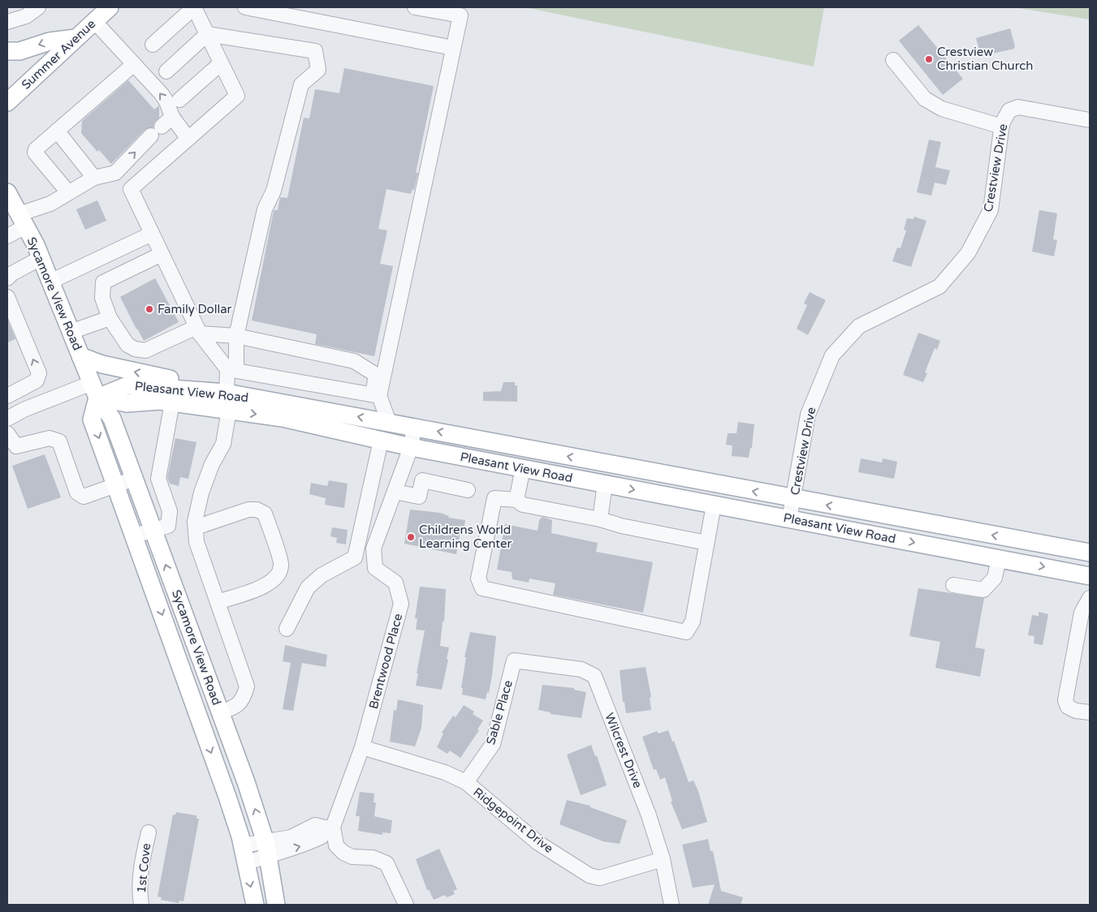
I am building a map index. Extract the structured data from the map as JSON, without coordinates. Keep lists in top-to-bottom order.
{
  "streets": {
    "main road": ["Summer Avenue", "Sycamore View Road", "Pleasant View Road"],
    "street": [
      "Crestview Drive",
      "Brentwood Place",
      "Sable Place",
      "Wilcrest Drive",
      "Ridgepoint Drive",
      "1st Cove"
    ]
  },
  "crossings": [
    ["Crestview Drive", "Pleasant View Road"],
    ["Sycamore View Road", "Pleasant View Road"],
    ["Sycamore View Road", "Brentwood Place"],
    ["Pleasant View Road", "Brentwood Place"],
    ["Brentwood Place", "Ridgepoint Drive"],
    ["Sable Place", "Wilcrest Drive"],
    ["Sable Place", "Ridgepoint Drive"],
    ["Wilcrest Drive", "Ridgepoint Drive"]
  ],
  "places": ["Crestview Christian Church", "Family Dollar", "Childrens World Learning Center"]
}
